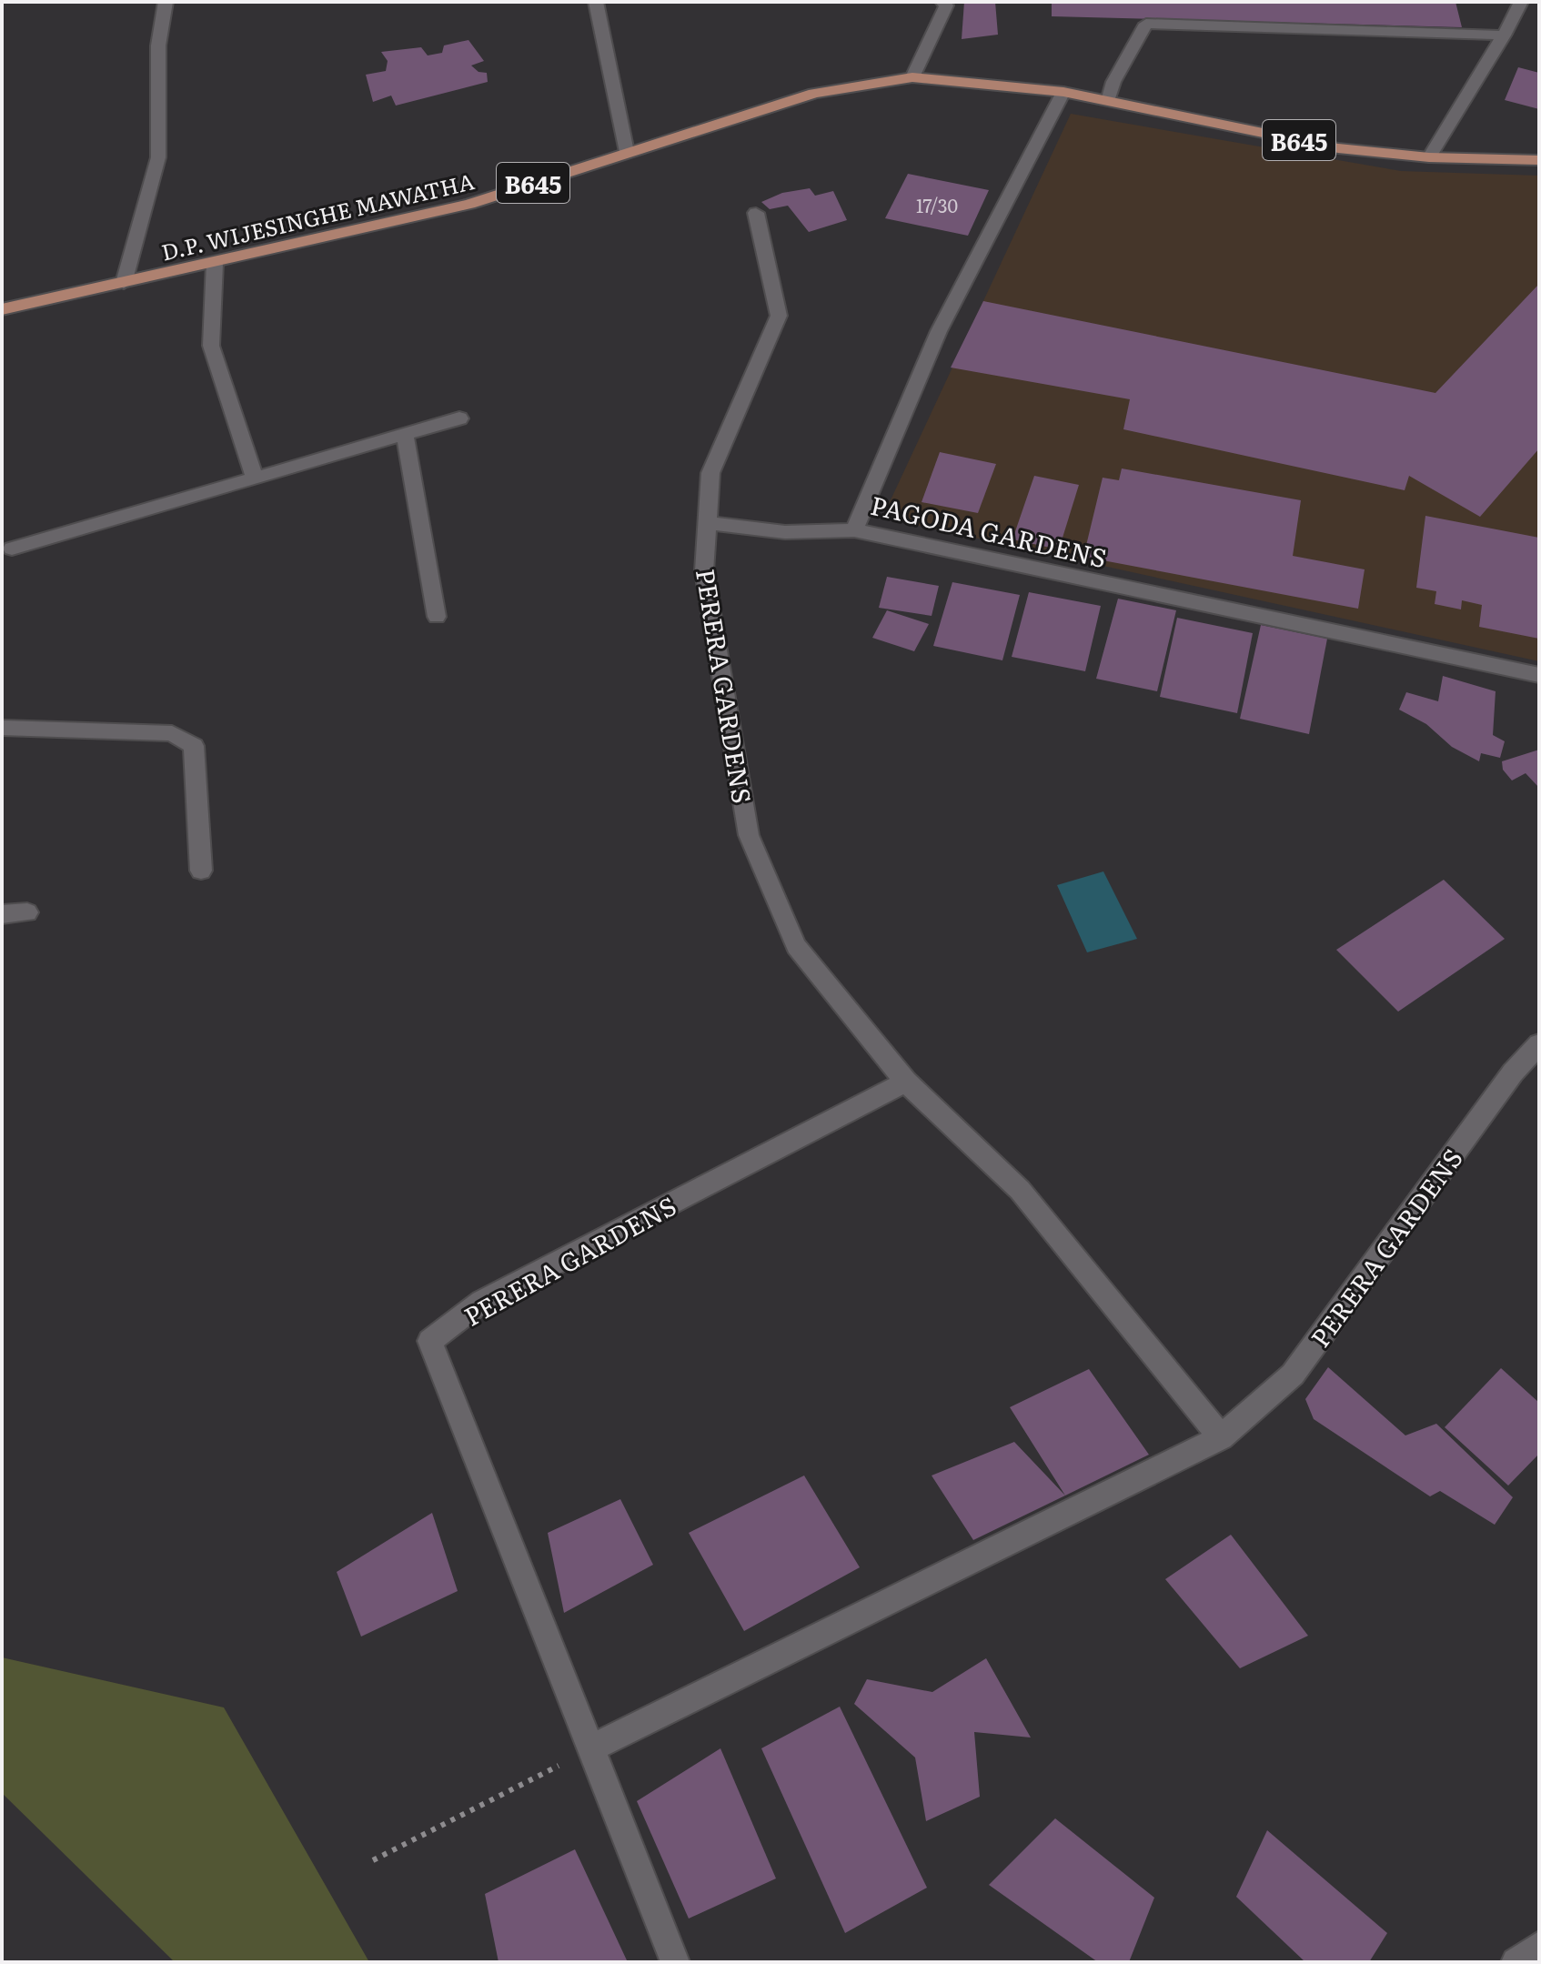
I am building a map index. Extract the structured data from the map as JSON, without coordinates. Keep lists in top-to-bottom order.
{
  "streets": {
    "main road": ["B645", "D.P. WIJESINGHE MAWATHA"],
    "street": ["PAGODA GARDENS", "PERERA GARDENS"]
  },
  "crossings": [
    ["D.P. WIJESINGHE MAWATHA", "PAGODA GARDENS"]
  ],
  "house_numbers": ["17/30"]
}
